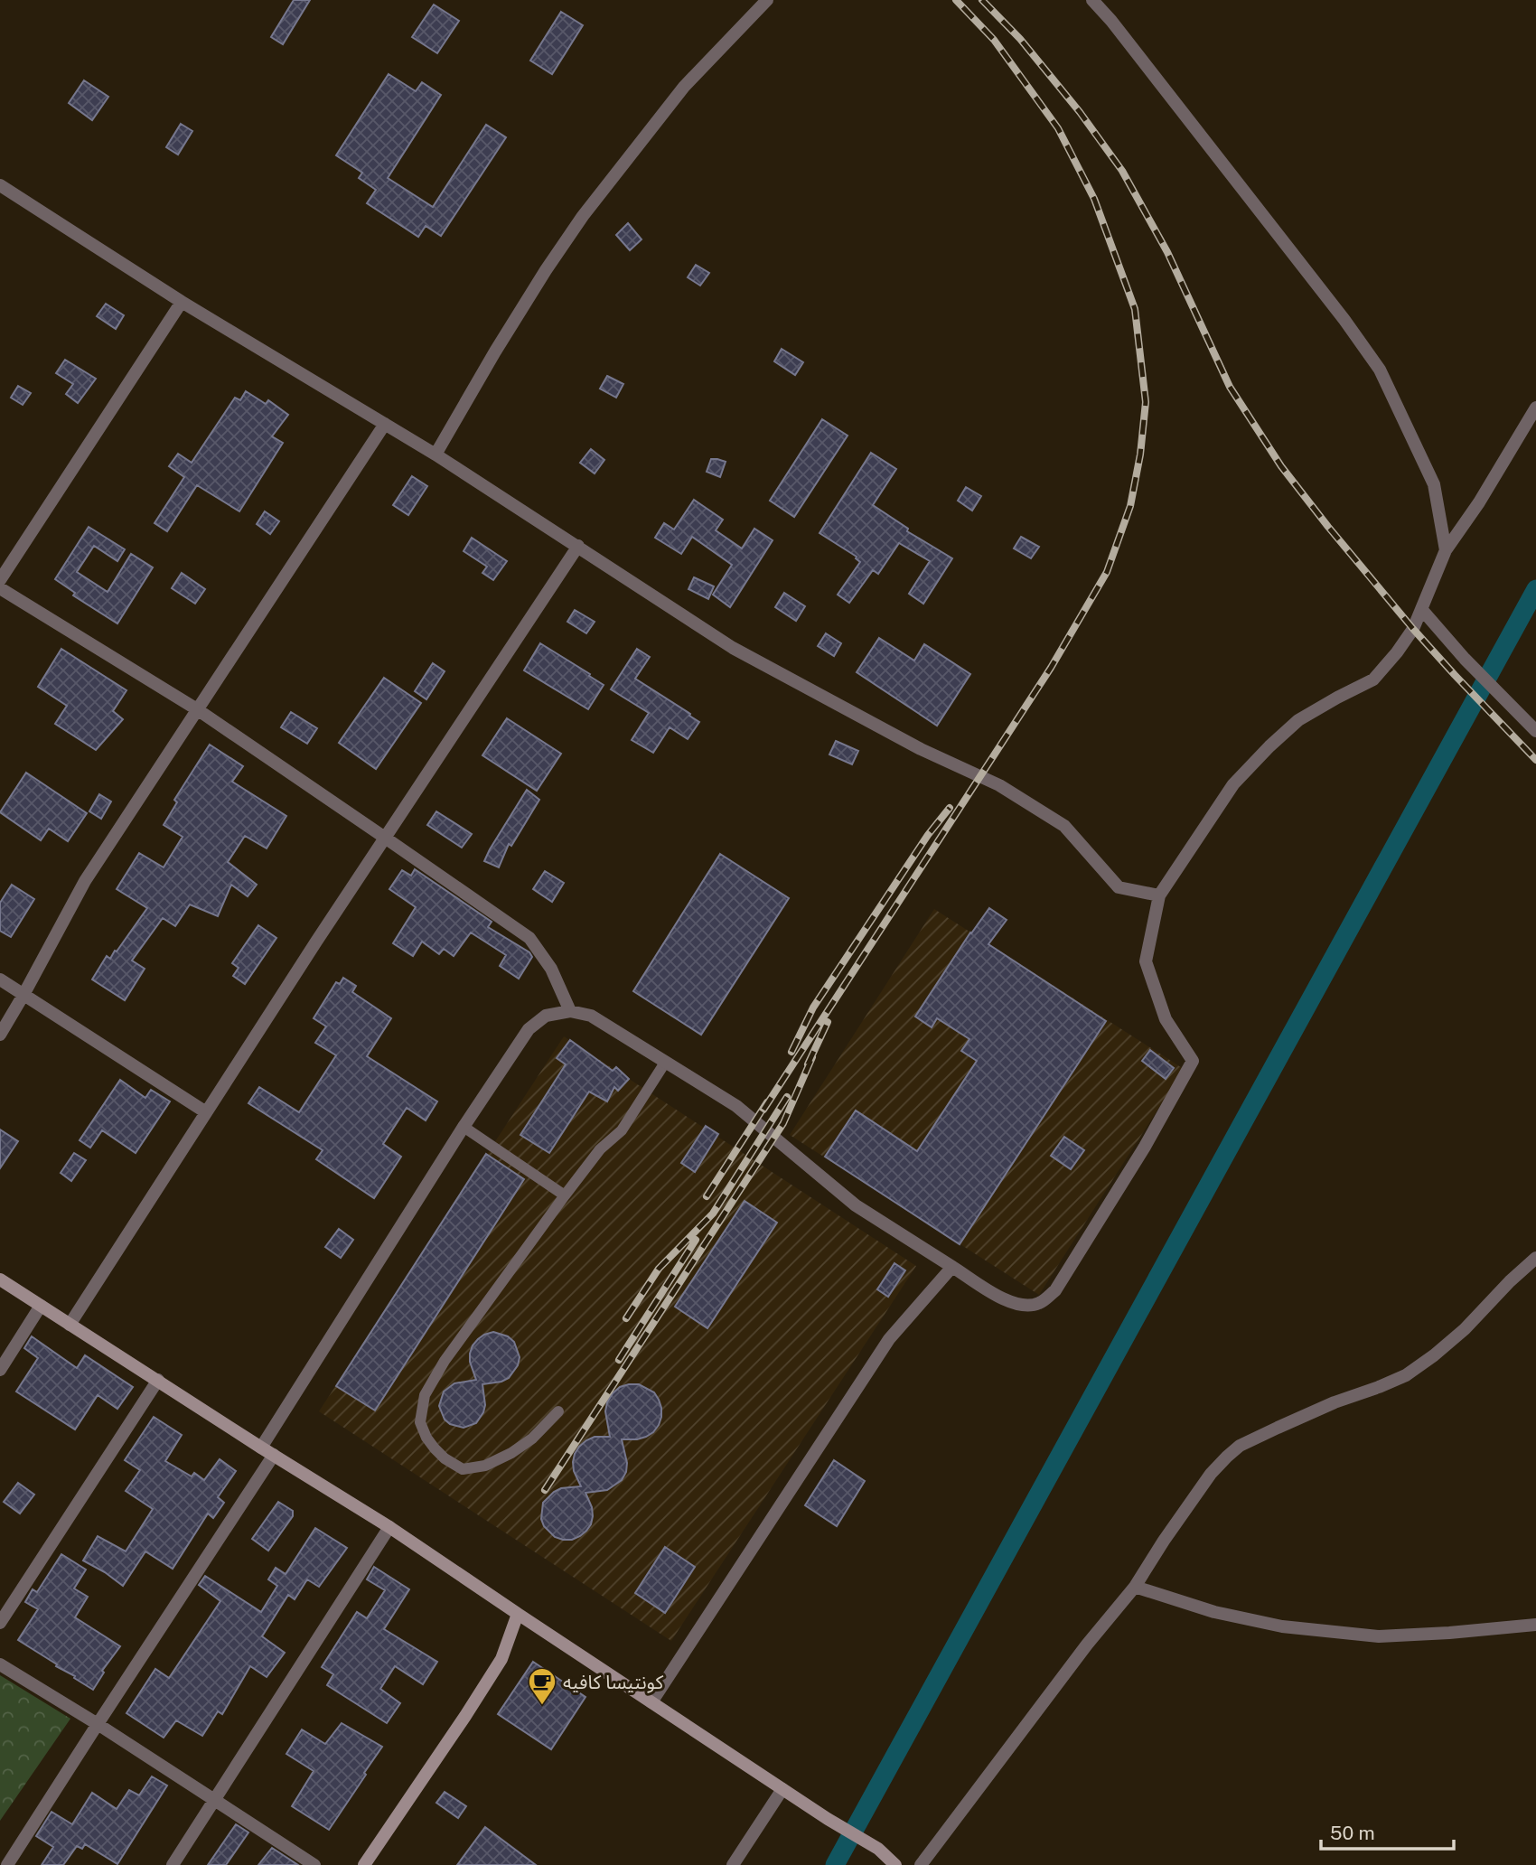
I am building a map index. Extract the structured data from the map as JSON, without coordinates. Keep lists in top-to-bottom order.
{
  "places": {
    "cafe": ["كونتيسا كافيه"]
  },
  "scale_bar": "50 m"
}
